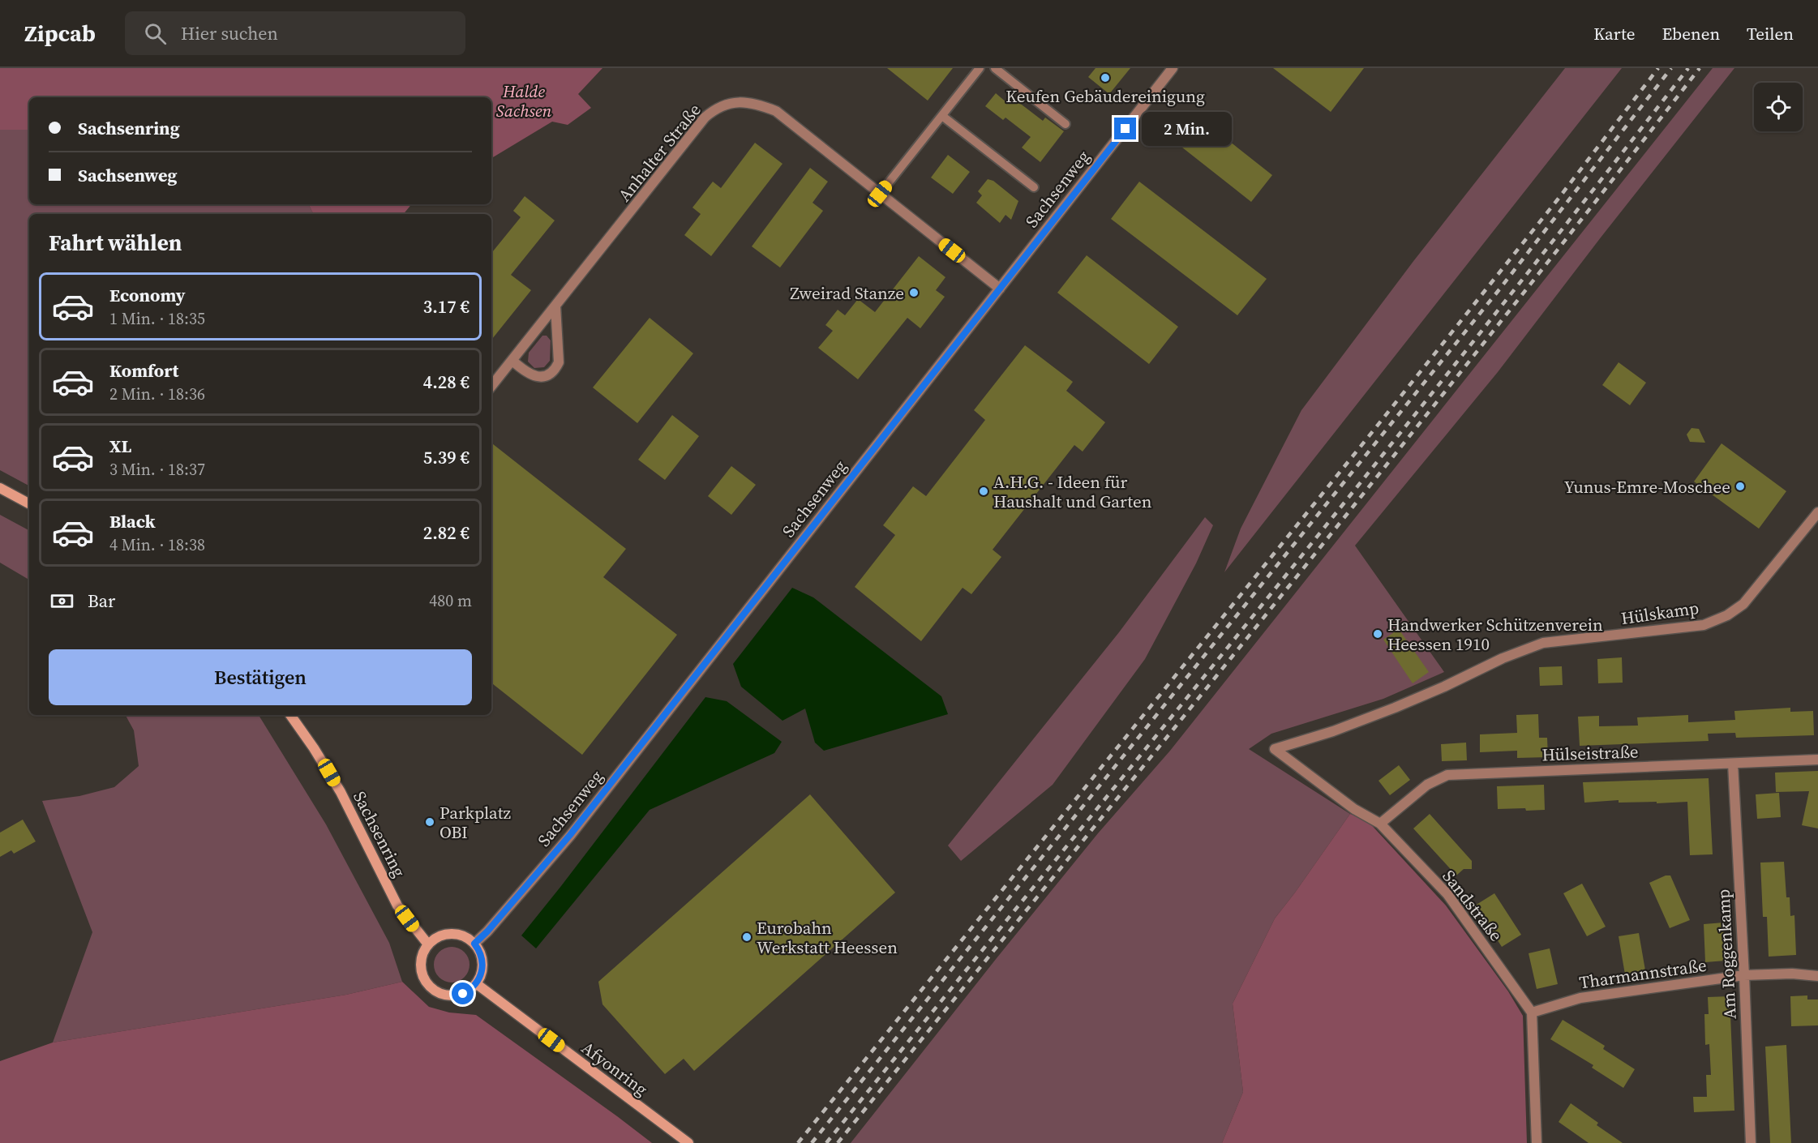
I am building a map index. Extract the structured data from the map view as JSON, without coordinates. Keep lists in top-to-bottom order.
{
  "streets": {
    "street": [
      "Anhalter Straße",
      "Sachsenweg",
      "Hülskamp",
      "Hülseistraße",
      "Sachsenring",
      "Sandstraße",
      "Am Roggenkamp",
      "Tharmannstraße",
      "Afyonring"
    ]
  },
  "crossings": [
    ["Anhalter Straße", "Sachsenweg"],
    ["Sachsenweg", "Sachsenring"],
    ["Sachsenweg", "Afyonring"],
    ["Hülskamp", "Sandstraße"],
    ["Hülseistraße", "Sandstraße"],
    ["Hülseistraße", "Am Roggenkamp"],
    ["Sachsenring", "Afyonring"],
    ["Sandstraße", "Tharmannstraße"],
    ["Am Roggenkamp", "Tharmannstraße"]
  ],
  "parks": ["Halde Sachsen"],
  "places": [
    "Keufen Gebäudereinigung",
    "Zweirad Stanze",
    "Yunus-Emre-Moschee",
    "A.H.G. - Ideen für Haushalt und Garten",
    "Handwerker Schützenverein Heessen 1910",
    "Parkplatz OBI",
    "Eurobahn Werkstatt Heessen"
  ],
  "page": {
    "header": "Zipcab",
    "search": "Hier suchen",
    "nav": ["Karte", "Ebenen", "Teilen"],
    "banner": ["Sachsenring", "Sachsenweg"],
    "bubble": "2 Min.",
    "heading": "Fahrt wählen",
    "list": [
      {
        "name": "Economy",
        "note": "1 Min. · 18:35",
        "value": "3.17 €"
      },
      {
        "name": "Komfort",
        "note": "2 Min. · 18:36",
        "value": "4.28 €"
      },
      {
        "name": "XL",
        "note": "3 Min. · 18:37",
        "value": "5.39 €"
      },
      {
        "name": "Black",
        "note": "4 Min. · 18:38",
        "value": "2.82 €"
      }
    ],
    "pay": ["Bar", "480 m"],
    "buttons": "Bestätigen"
  }
}
